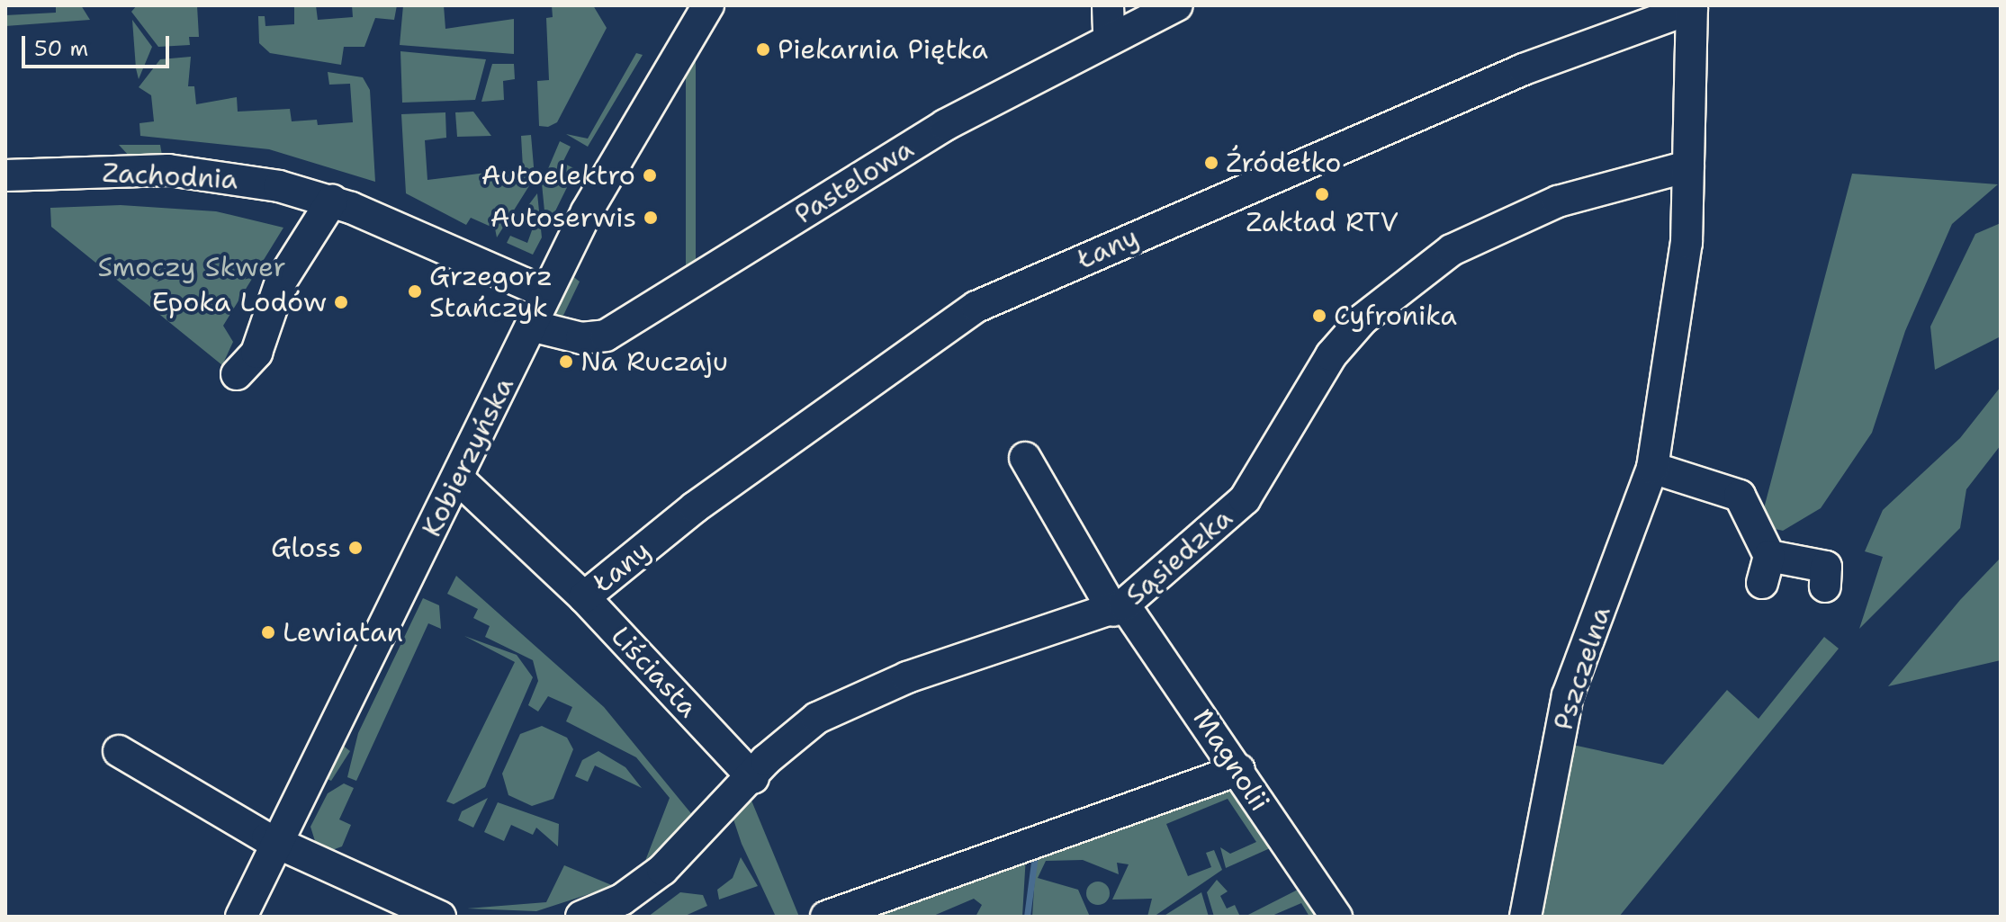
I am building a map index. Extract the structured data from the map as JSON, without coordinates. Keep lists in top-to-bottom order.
{
  "streets": {
    "street": [
      "Zachodnia",
      "Pastelowa",
      "Łany",
      "Kobierzyńska",
      "Sąsiedzka",
      "Pszczelna",
      "Liściasta",
      "Magnolii"
    ]
  },
  "crossings": [
    ["Zachodnia", "Kobierzyńska"],
    ["Pastelowa", "Kobierzyńska"],
    ["Łany", "Pszczelna"],
    ["Łany", "Liściasta"],
    ["Kobierzyńska", "Liściasta"],
    ["Sąsiedzka", "Pszczelna"],
    ["Sąsiedzka", "Liściasta"],
    ["Sąsiedzka", "Magnolii"]
  ],
  "parks": ["Smoczy Skwer"],
  "places": [
    "Piekarnia Piętka",
    "Źródełko",
    "Autoelektro",
    "Zakład RTV",
    "Autoserwis",
    "Grzegorz Stańczyk",
    "Epoka Lodów",
    "Cyfronika",
    "Na Ruczaju",
    "Gloss",
    "Lewiatan"
  ],
  "scale_bar": "50 m"
}
